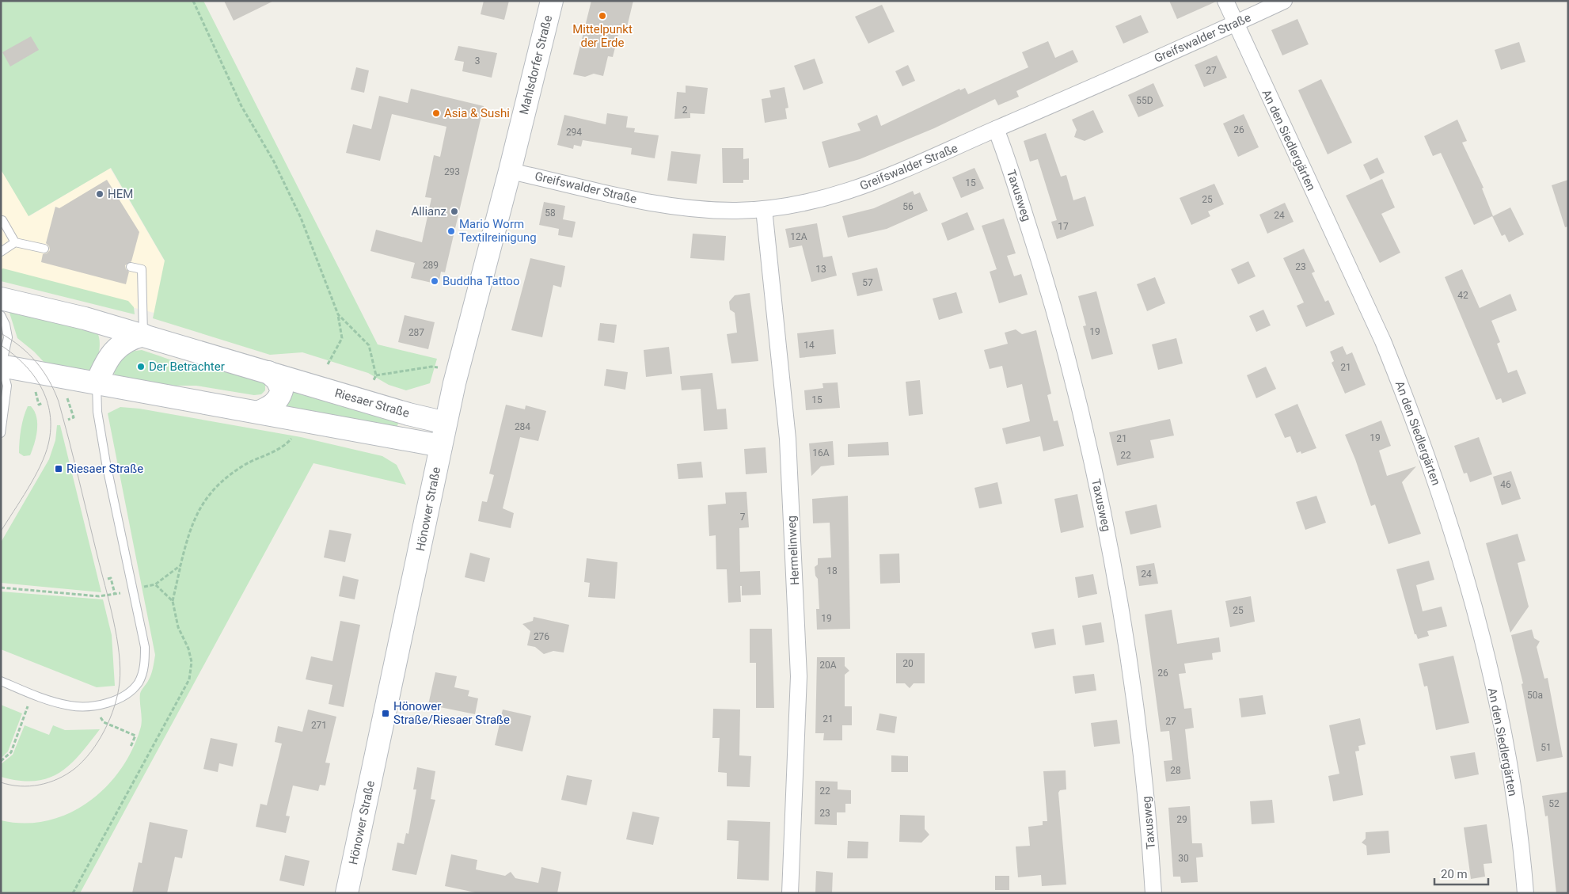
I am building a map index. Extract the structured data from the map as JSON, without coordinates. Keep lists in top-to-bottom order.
{
  "streets": {
    "main road": ["Mahlsdorfer Straße", "Riesaer Straße", "Hönower Straße"],
    "street": [
      "Greifswalder Straße",
      "An den Siedlergärten",
      "Taxusweg",
      "Hermelinweg"
    ]
  },
  "crossings": [
    ["Greifswalder Straße", "An den Siedlergärten"],
    ["Greifswalder Straße", "Taxusweg"],
    ["Greifswalder Straße", "Hönower Straße"],
    ["Greifswalder Straße", "Hermelinweg"],
    ["Mahlsdorfer Straße", "Hönower Straße"],
    ["Riesaer Straße", "Hönower Straße"]
  ],
  "places": {
    "other": [
      "Mittelpunkt der Erde",
      "Asia & Sushi",
      "HEM",
      "Allianz",
      "Mario Worm Textilreinigung",
      "Buddha Tattoo",
      "Der Betrachter"
    ],
    "transit": ["Riesaer Straße", "Hönower Straße/Riesaer Straße"]
  },
  "house_numbers": [
    "3",
    "27",
    "55D",
    "2",
    "26",
    "294",
    "293",
    "15",
    "25",
    "56",
    "58",
    "24",
    "17",
    "12A",
    "289",
    "23",
    "13",
    "57",
    "42",
    "19",
    "287",
    "14",
    "21",
    "15",
    "284",
    "19",
    "21",
    "16A",
    "22",
    "46",
    "7",
    "18",
    "24",
    "25",
    "19",
    "276",
    "20",
    "20A",
    "26",
    "50a",
    "21",
    "27",
    "271",
    "51",
    "28",
    "22",
    "52",
    "23",
    "29",
    "30"
  ],
  "scale_bar": "20 m"
}
